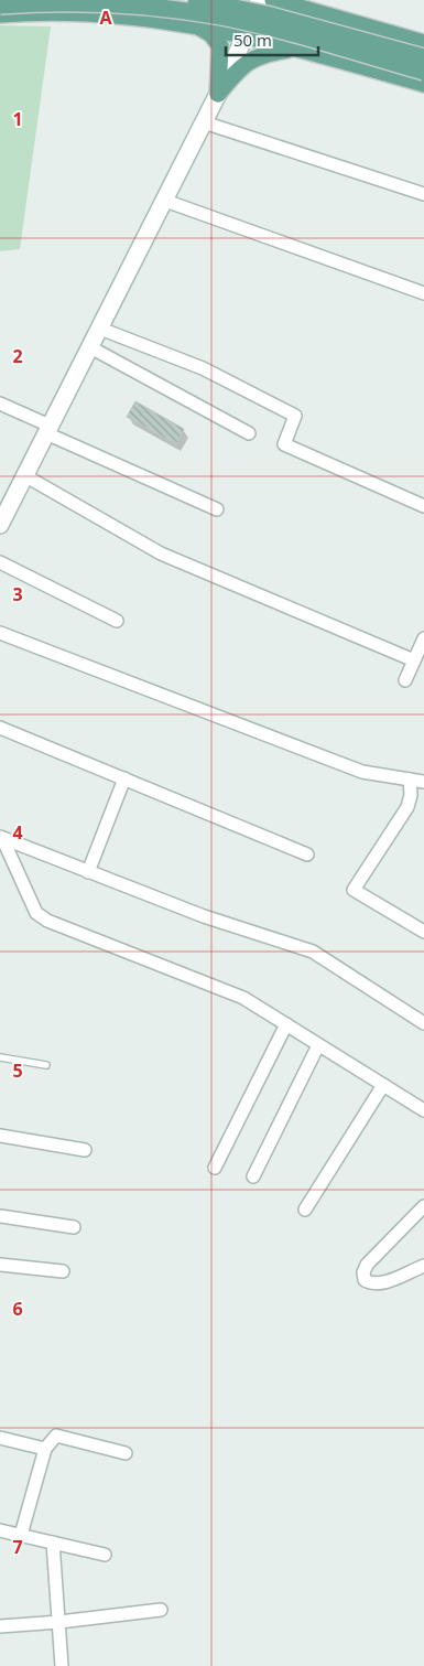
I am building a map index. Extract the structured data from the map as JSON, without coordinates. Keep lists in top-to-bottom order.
{
  "scale_bar": "50 m",
  "grid": {
    "columns": ["A"],
    "rows": [
      "1",
      "2",
      "3",
      "4",
      "5",
      "6",
      "7"
    ]
  }
}
